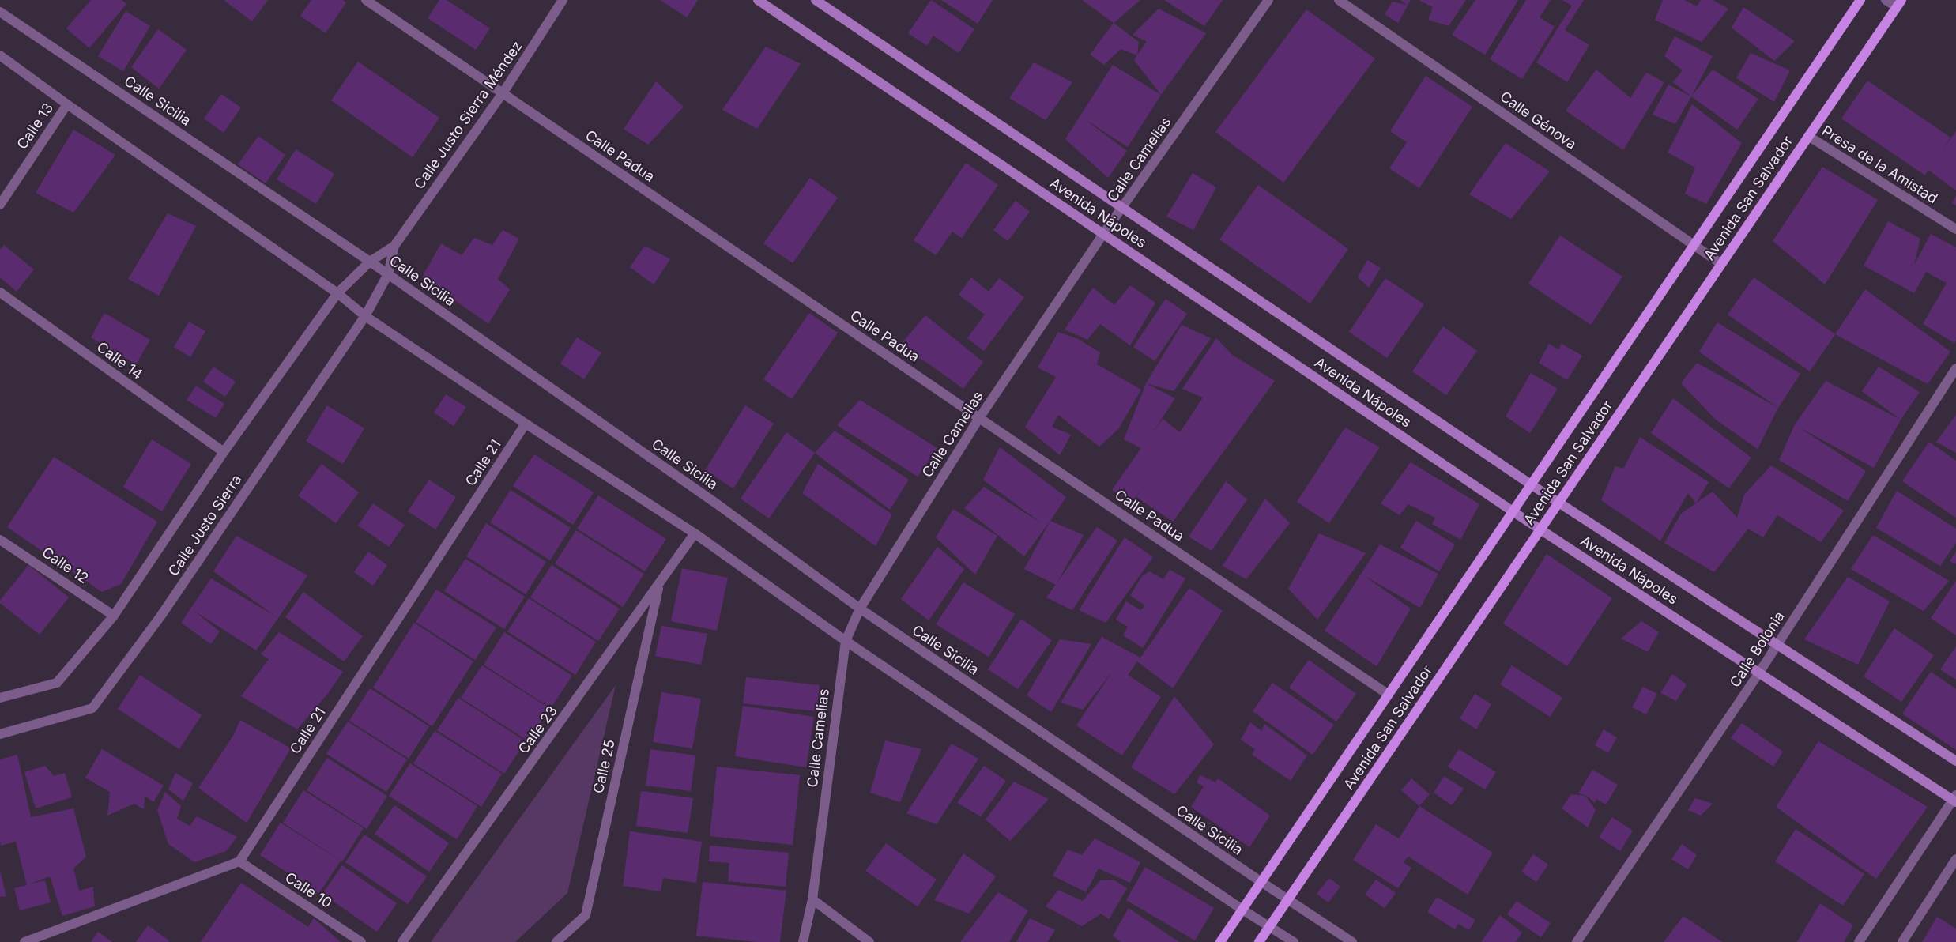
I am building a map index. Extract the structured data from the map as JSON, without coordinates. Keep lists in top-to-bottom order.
{
  "streets": {
    "main road": ["Avenida San Salvador", "Avenida Nápoles"],
    "street": [
      "Calle Sicilia",
      "Calle Justo Sierra Méndez",
      "Calle Génova",
      "Calle 13",
      "Calle Padua",
      "Calle Camelias",
      "Presa de la Amistad",
      "Calle 14",
      "Calle 21",
      "Calle Justo Sierra",
      "Calle 12",
      "Calle Bolonia",
      "Calle 23",
      "Calle 25",
      "Calle 10"
    ]
  },
  "crossings": [
    ["Calle Sicilia", "Calle Justo Sierra Méndez"],
    ["Calle Sicilia", "Calle Camelias"],
    ["Calle Sicilia", "Avenida San Salvador"],
    ["Calle Sicilia", "Calle Justo Sierra"],
    ["Calle Justo Sierra Méndez", "Calle Padua"],
    ["Calle Justo Sierra Méndez", "Calle Justo Sierra"],
    ["Calle Génova", "Avenida San Salvador"],
    ["Calle Padua", "Calle Camelias"],
    ["Calle Padua", "Avenida San Salvador"],
    ["Calle Camelias", "Avenida Nápoles"],
    ["Presa de la Amistad", "Avenida San Salvador"],
    ["Avenida San Salvador", "Avenida Nápoles"],
    ["Avenida Nápoles", "Calle Bolonia"],
    ["Calle 14", "Calle Justo Sierra"],
    ["Calle 21", "Calle 10"],
    ["Calle Justo Sierra", "Calle 12"],
    ["Calle 23", "Calle 25"]
  ]
}
